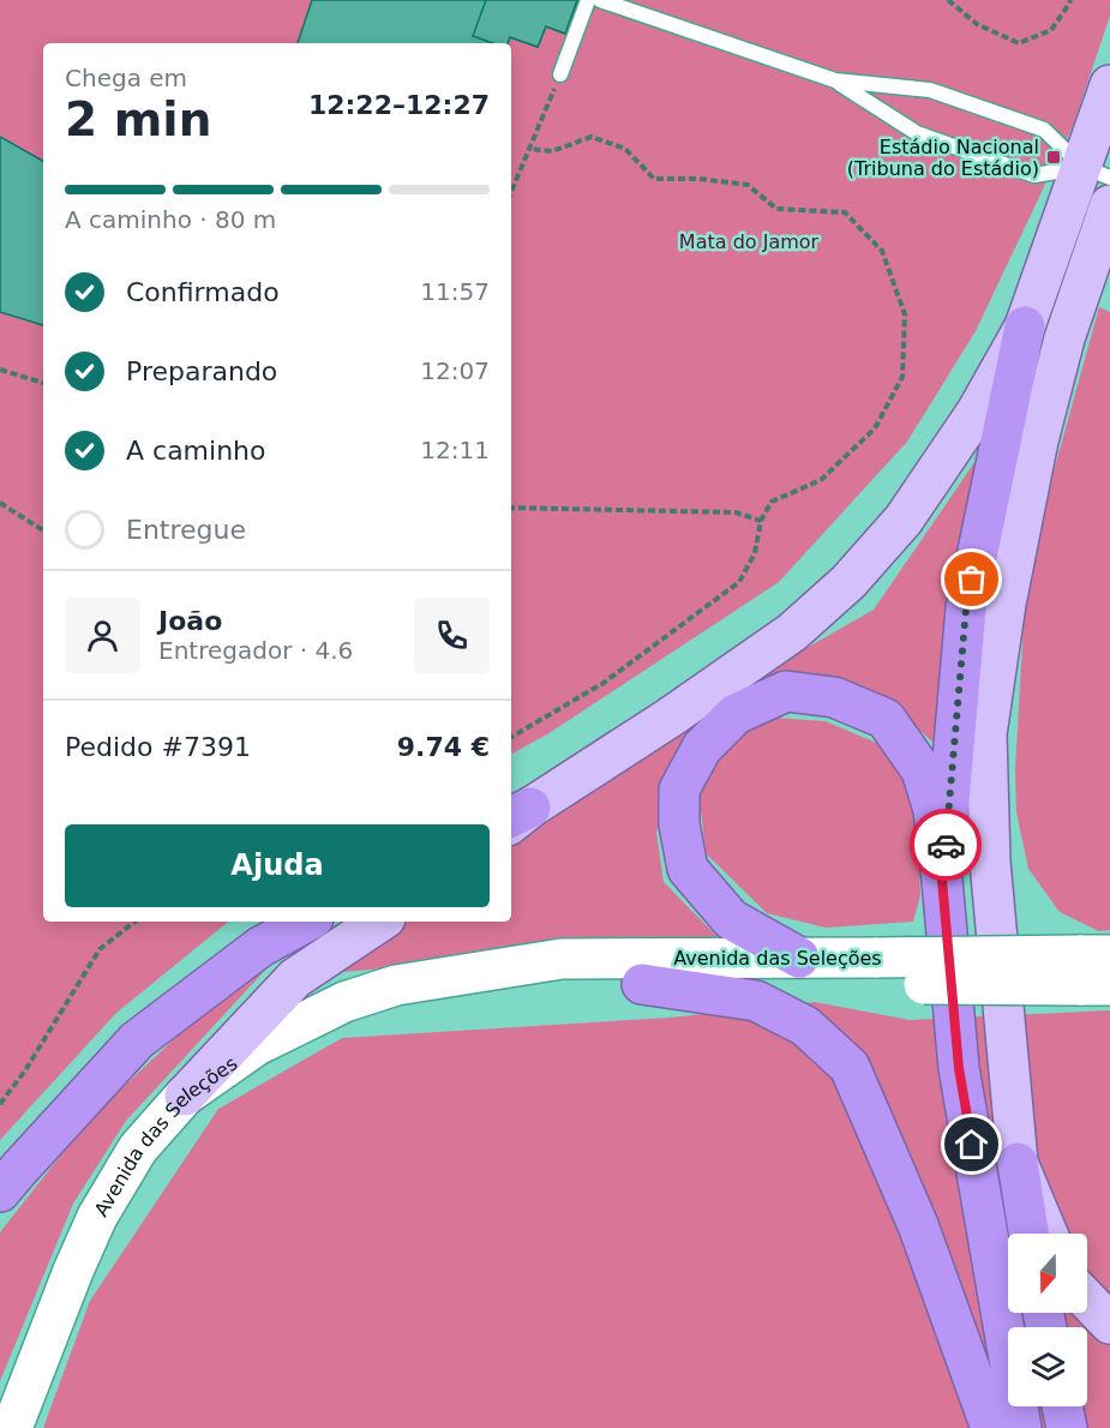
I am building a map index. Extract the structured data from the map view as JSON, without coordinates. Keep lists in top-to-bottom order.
{
  "streets": {
    "main road": ["Avenida das Seleções"]
  },
  "parks": ["Mata do Jamor"],
  "places": {
    "transit": ["Estádio Nacional (Tribuna do Estádio)"]
  },
  "north": "bottom",
  "page": {
    "heading": ["2 min", "Chega em", "12:22–12:27"],
    "panel": [
      "João",
      "Entregador · 4.6",
      "Pedido #7391",
      "9.74 €"
    ],
    "bar": "A caminho · 80 m",
    "list": [
      ["Confirmado", "11:57"],
      ["Preparando", "12:07"],
      ["A caminho", "12:11"],
      "Entregue"
    ],
    "buttons": "Ajuda"
  }
}
